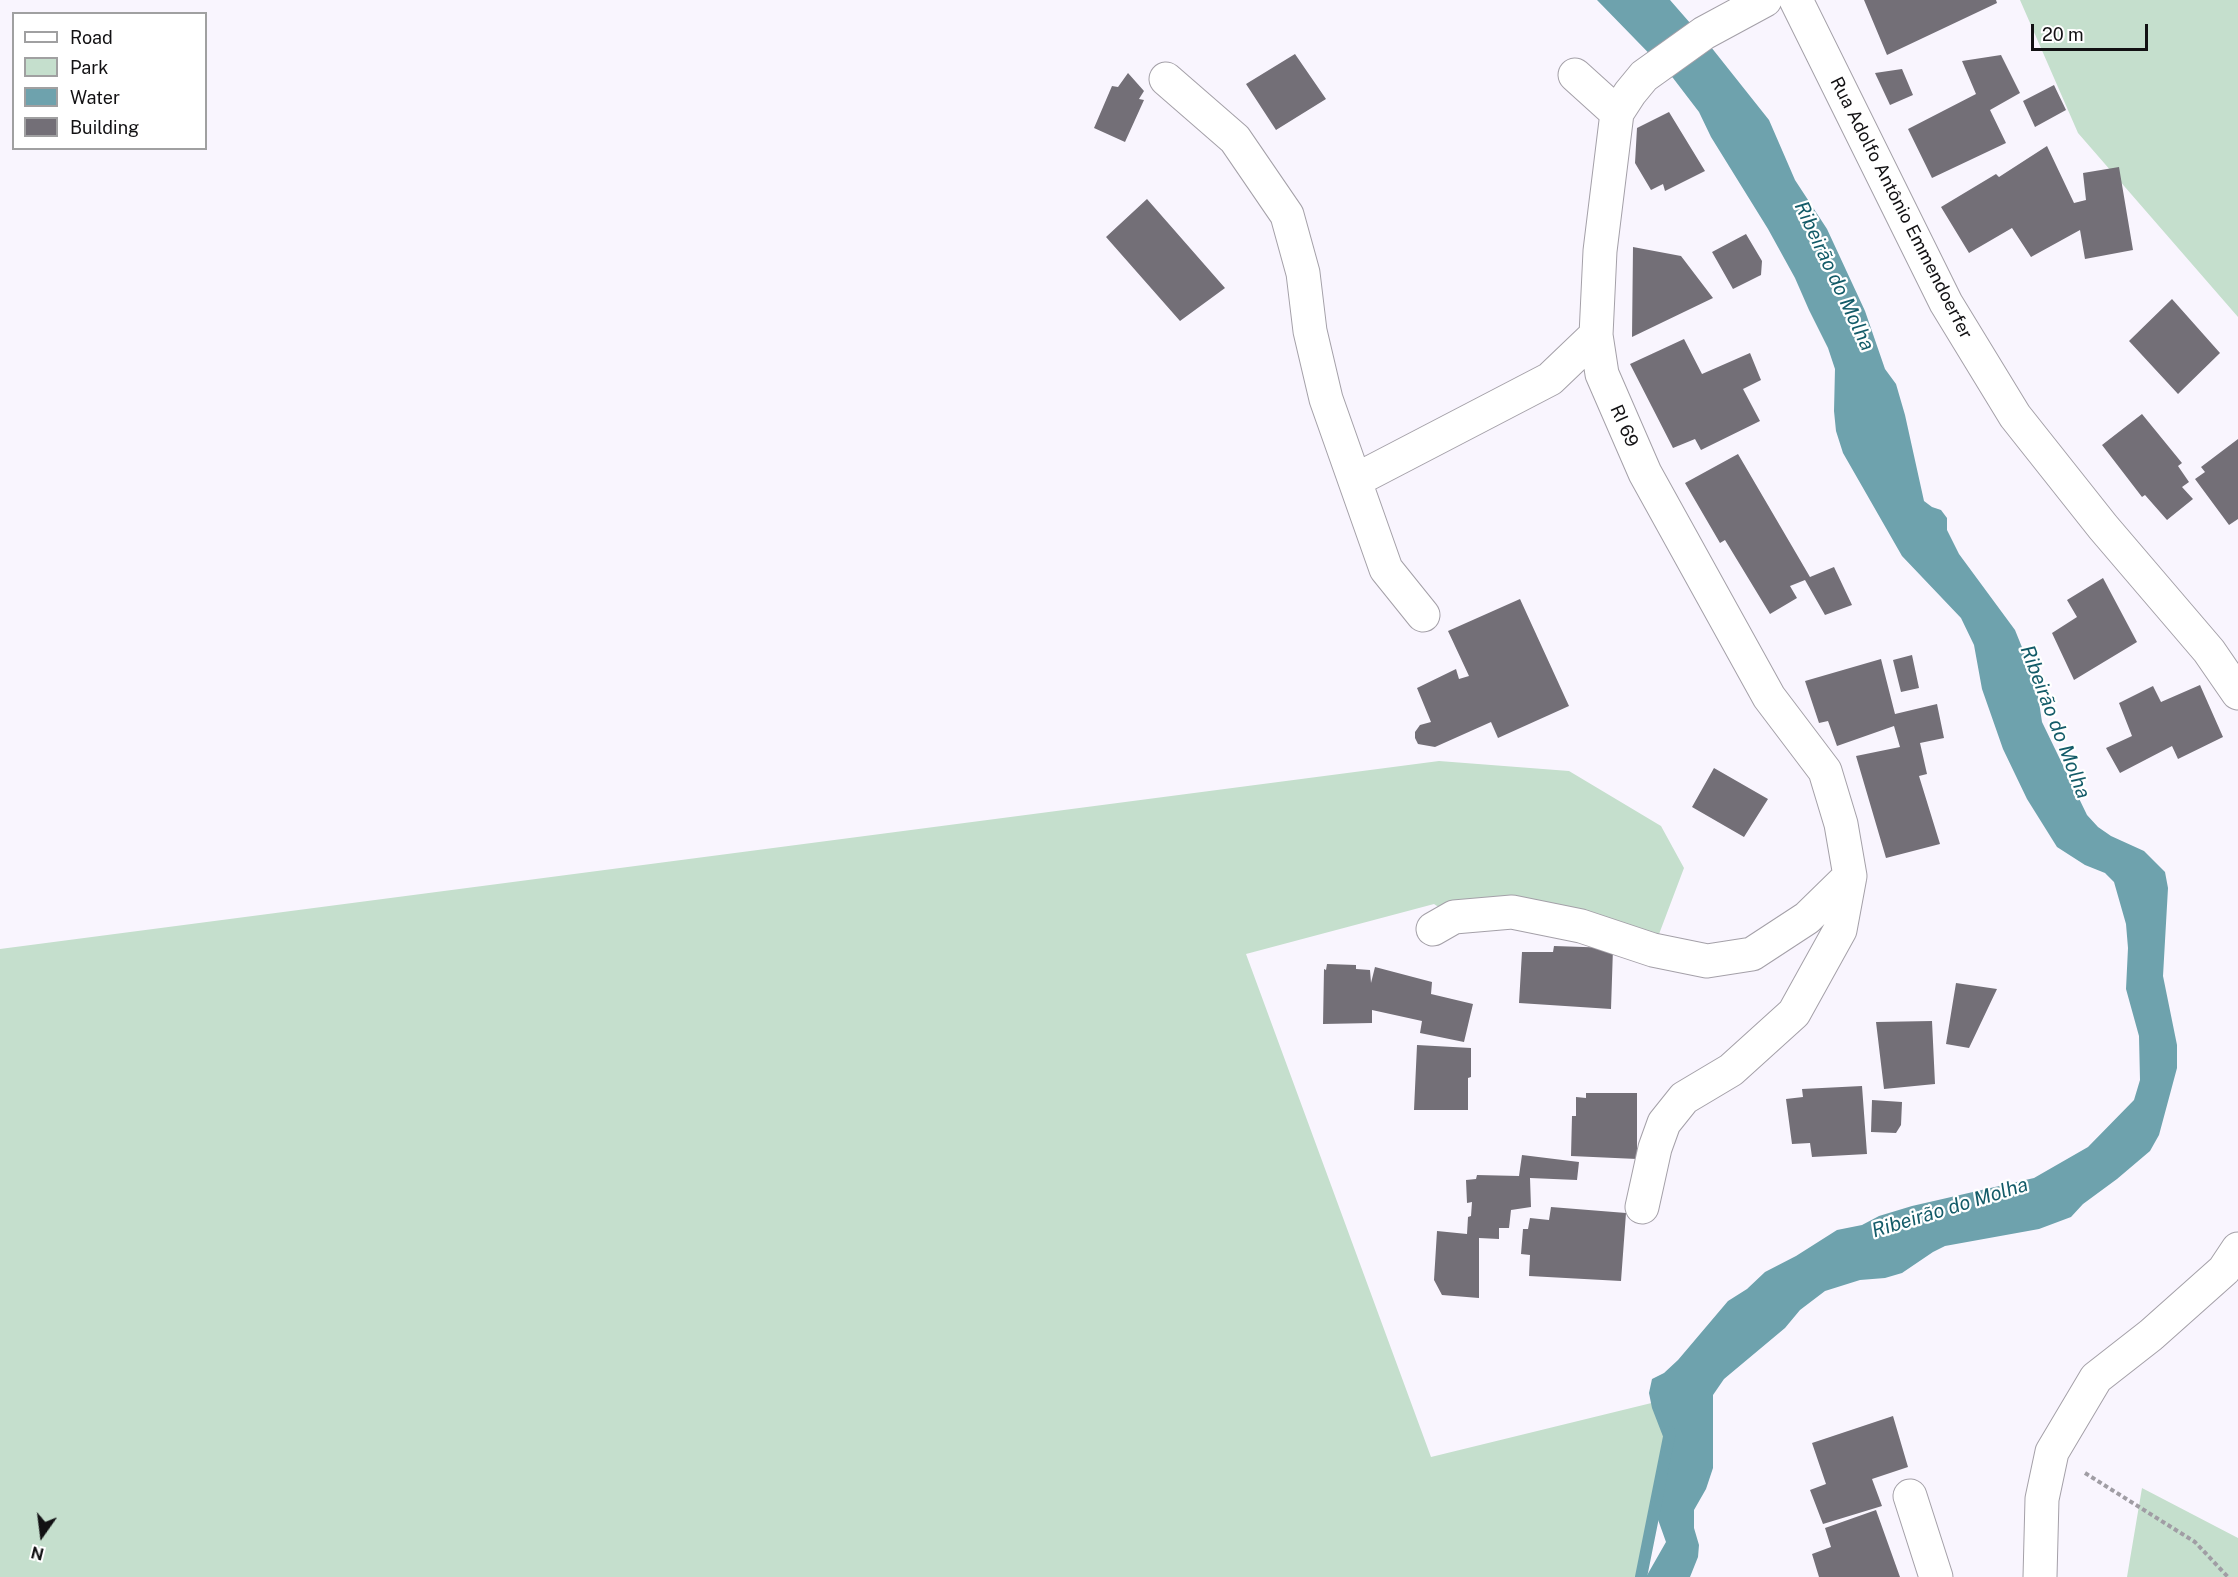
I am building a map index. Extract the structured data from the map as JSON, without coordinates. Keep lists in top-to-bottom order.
{
  "streets": {
    "street": ["Rua Adolfo Antônio Emmendoerfer", "RI 69"]
  },
  "water": ["Ribeirão do Molha"],
  "legend": [
    "Road",
    "Park",
    "Water",
    "Building"
  ],
  "scale_bar": "20 m",
  "north": "bottom"
}
